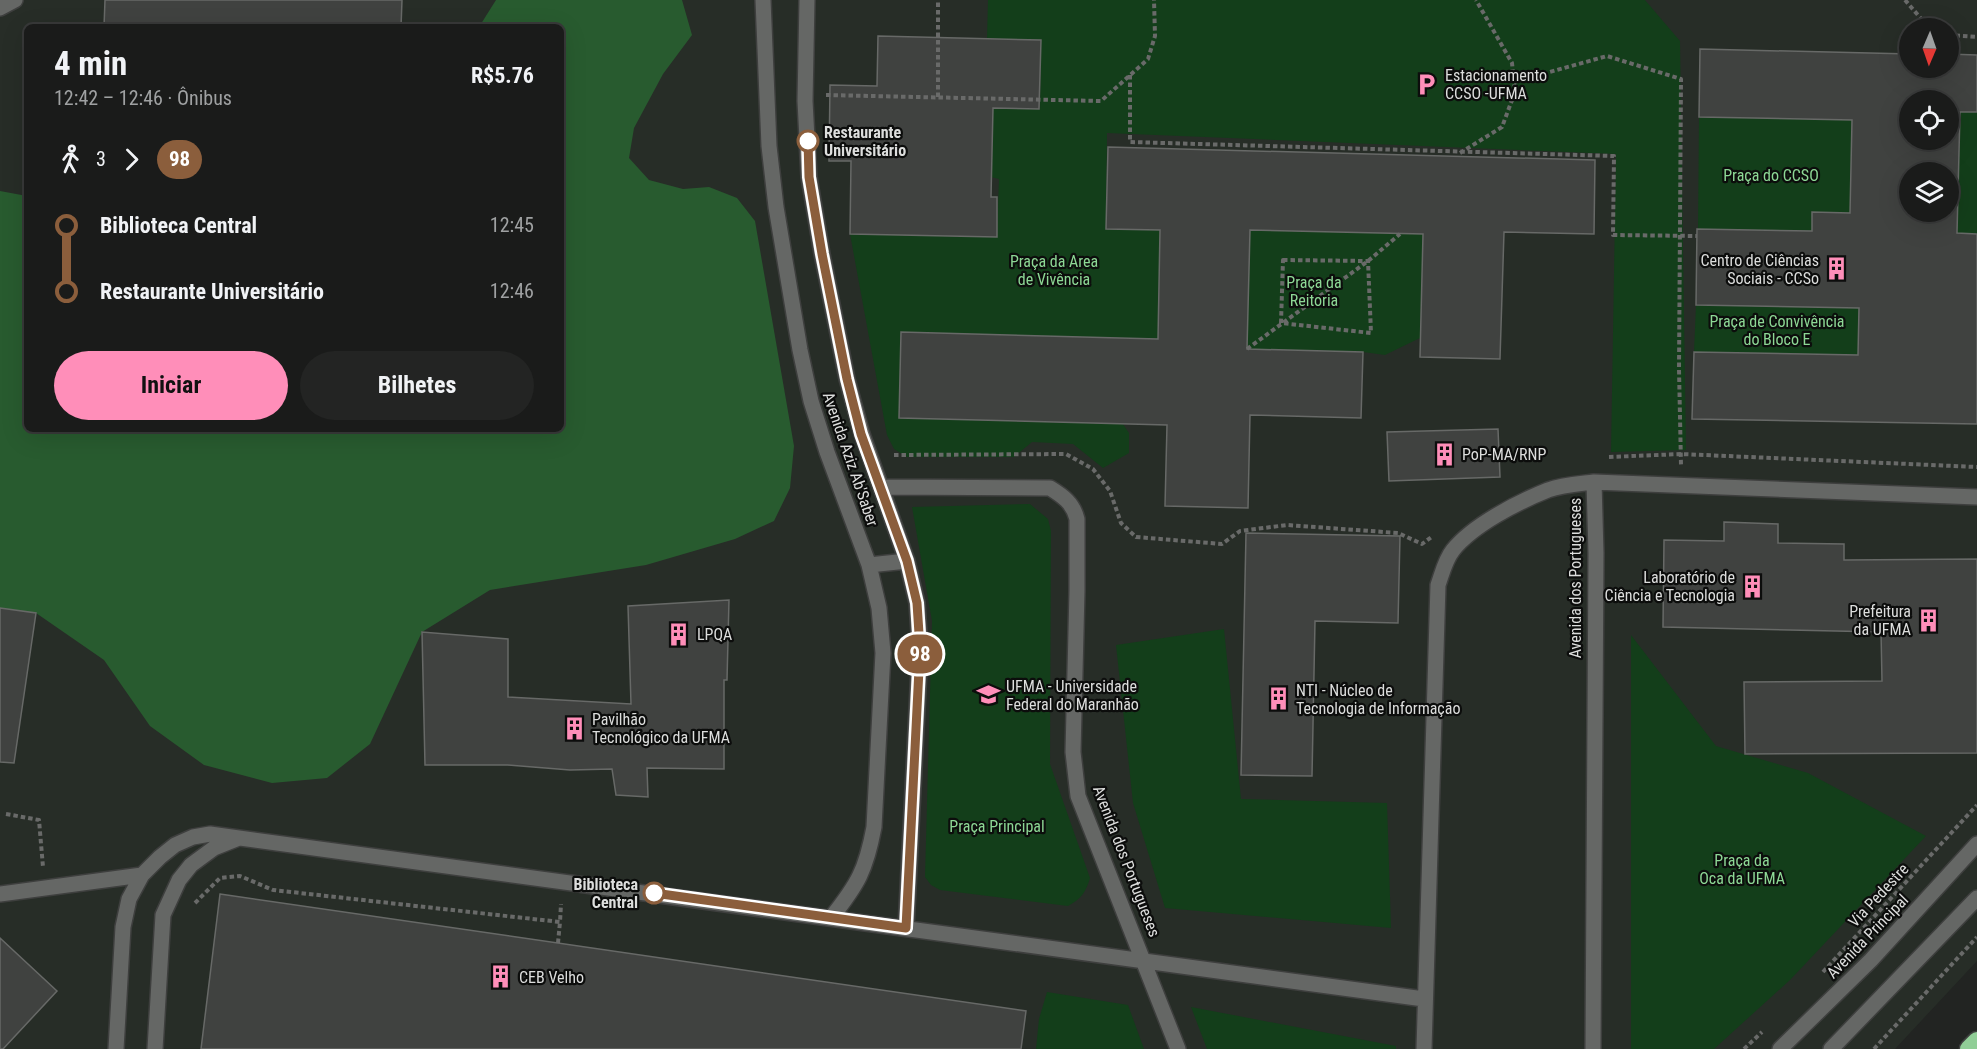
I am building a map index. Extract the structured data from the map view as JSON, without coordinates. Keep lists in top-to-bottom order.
{
  "streets": {
    "street": ["Avenida Aziz Ab'Saber", "Avenida dos Portugueses", "Avenida Principal"],
    "path": ["Via Pedestre"]
  },
  "crossings": [
    ["Avenida Aziz Ab'Saber", "Avenida dos Portugueses"]
  ],
  "parks": [
    "Praça do CCSO",
    "Praça da Area de Vivência",
    "Praça da Reitoria",
    "Praça de Convivência do Bloco E",
    "Praça Principal",
    "Praça da Oca da UFMA"
  ],
  "places": {
    "parking": ["Estacionamento CCSO -UFMA"],
    "other": ["Restaurante Universitário", "Biblioteca Central"],
    "building": [
      "Centro de Ciências Sociais - CCSo",
      "PoP-MA/RNP",
      "Laboratório de Ciência e Tecnologia",
      "Prefeitura da UFMA",
      "LPQA",
      "NTI - Núcleo de Tecnologia de Informação",
      "Pavilhão Tecnológico da UFMA",
      "CEB Velho"
    ],
    "school or university": ["UFMA - Universidade Federal do Maranhão"]
  },
  "lines": ["bus line 98"],
  "north": "bottom",
  "page": {
    "on_map": "98",
    "heading": ["4 min", "12:42 – 12:46 · Ônibus", "R$5.76"],
    "legs": ["3", "98"],
    "list": [
      {
        "name": "Biblioteca Central",
        "value": "12:45"
      },
      {
        "name": "Restaurante Universitário",
        "value": "12:46"
      }
    ],
    "buttons": ["Iniciar", "Bilhetes"]
  }
}
